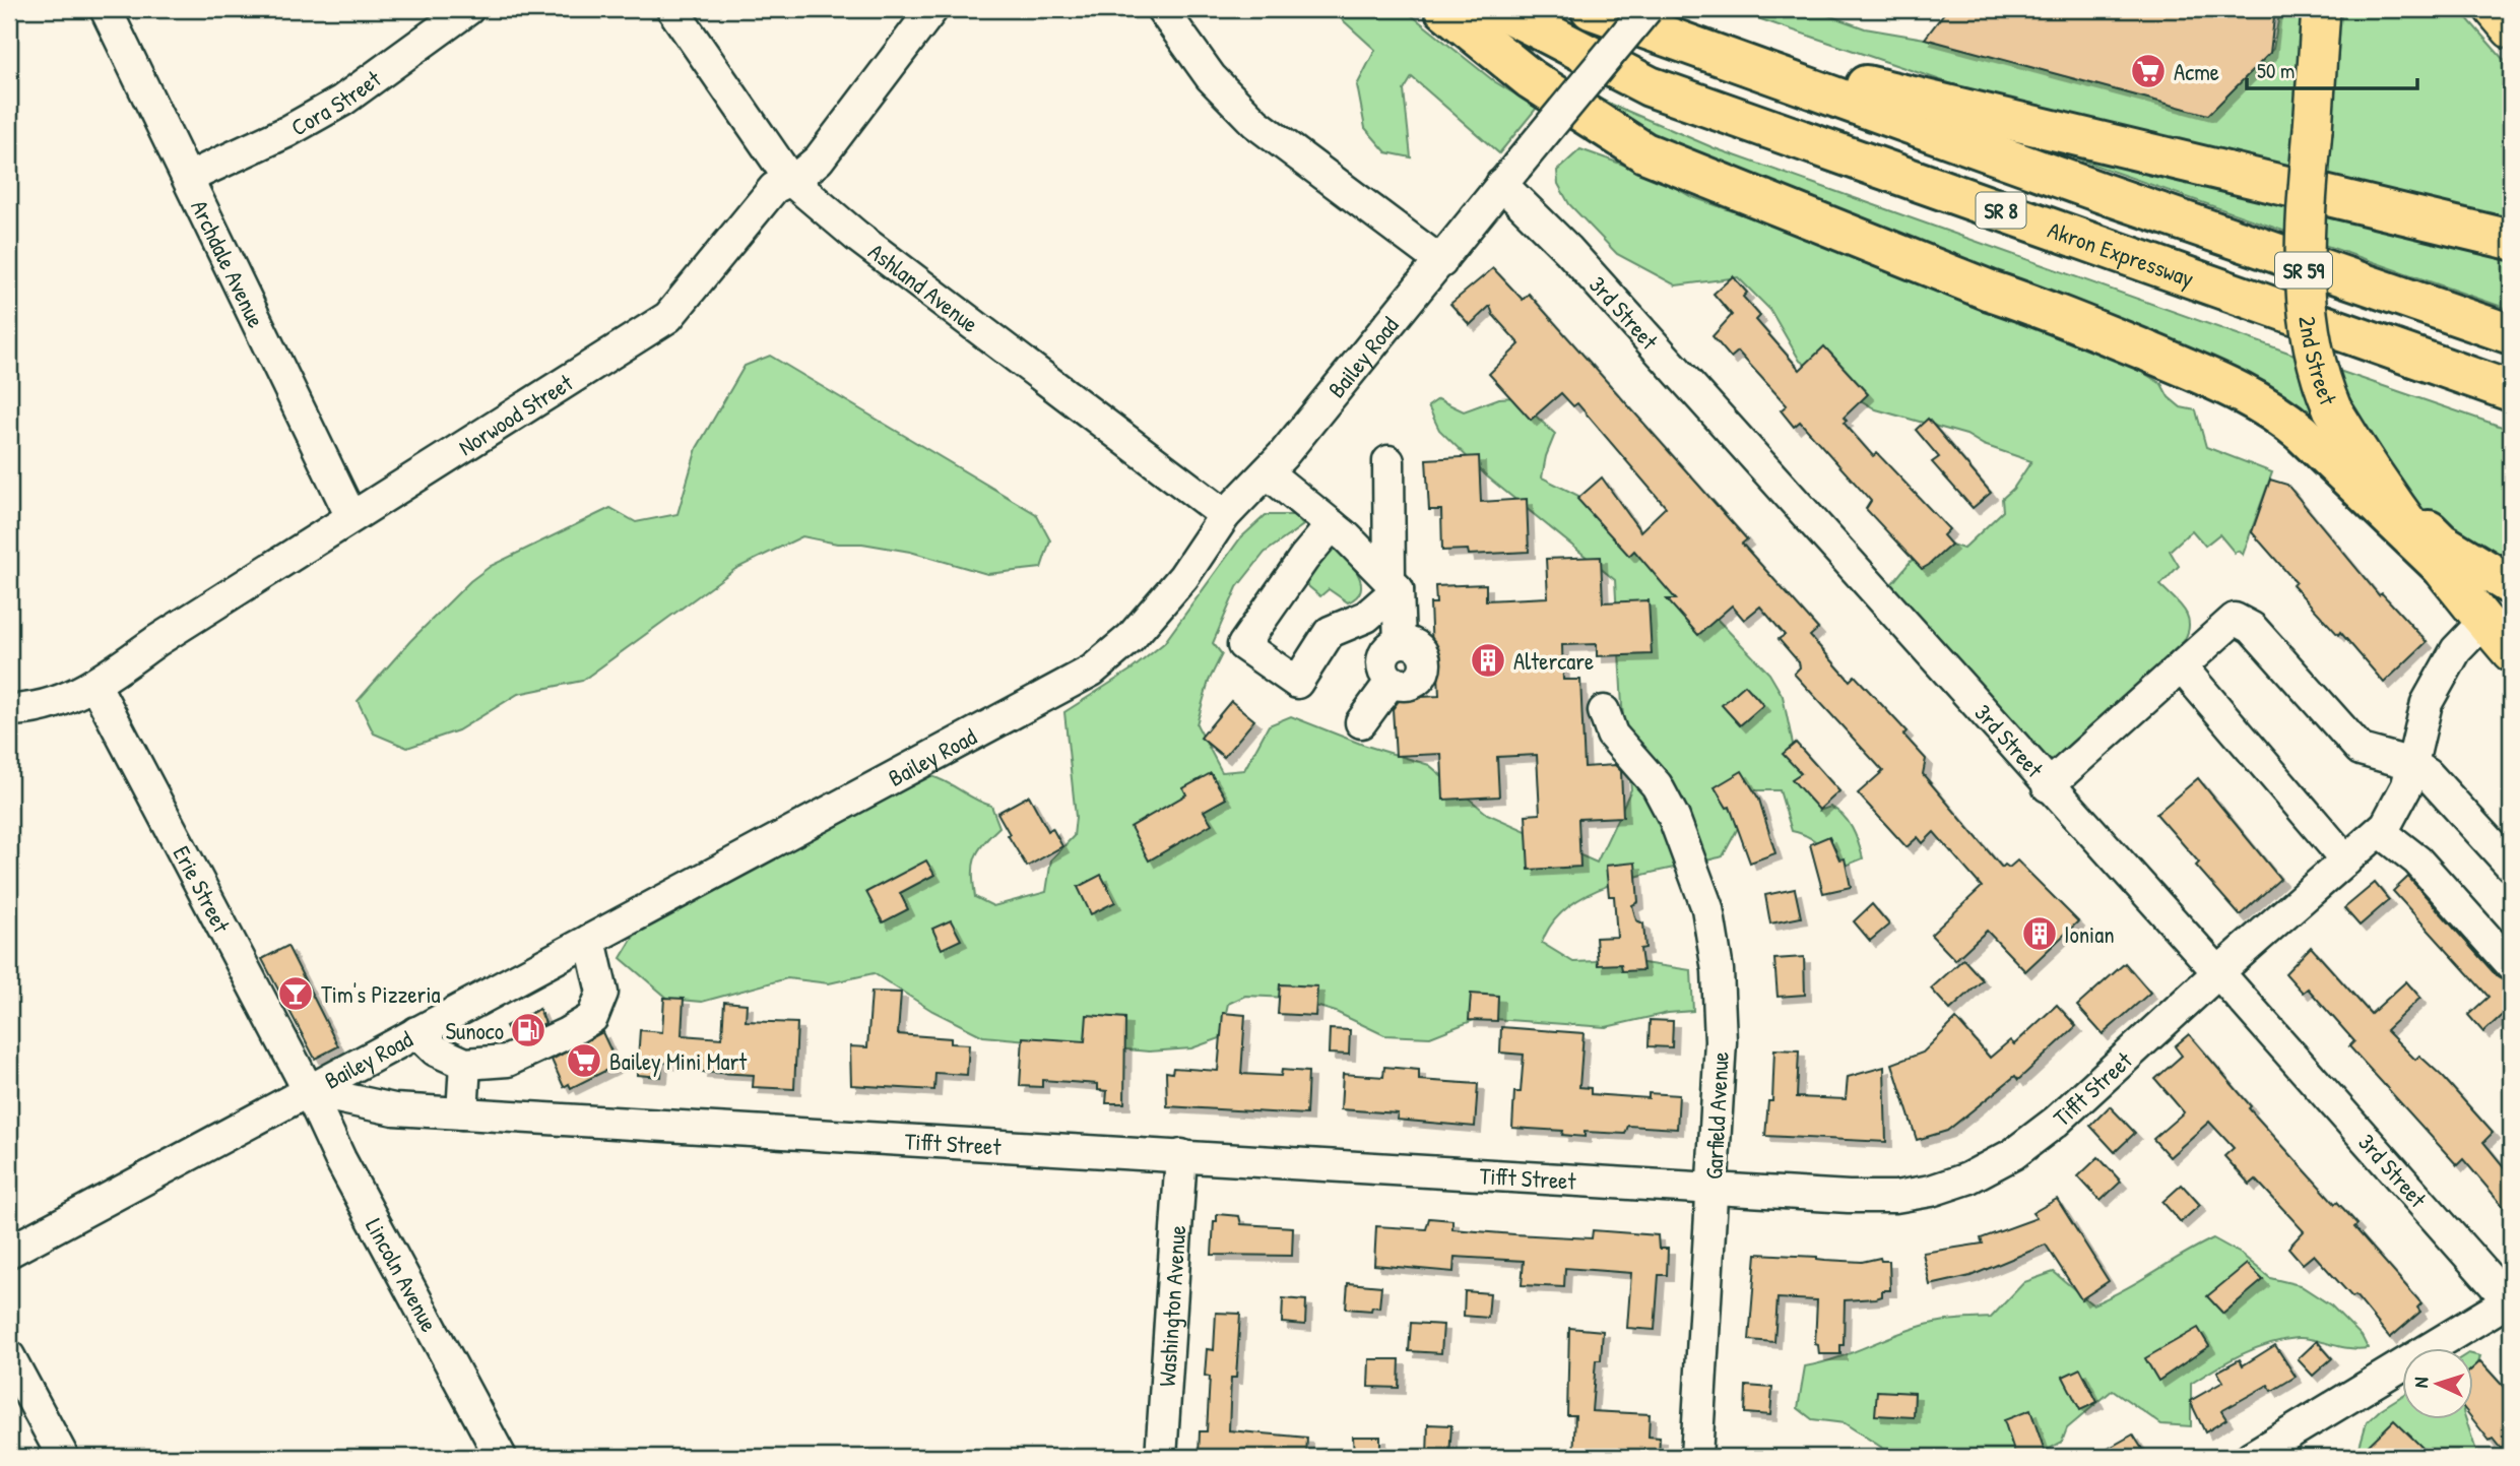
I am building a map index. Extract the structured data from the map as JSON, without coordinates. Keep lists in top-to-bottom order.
{
  "streets": {
    "highway": ["SR 8", "Akron Expressway"],
    "main road": ["SR 59", "2nd Street"],
    "street": [
      "Cora Street",
      "Archdale Avenue",
      "Ashland Avenue",
      "3rd Street",
      "Bailey Road",
      "Norwood Street",
      "Erie Street",
      "Tifft Street",
      "Garfield Avenue",
      "Lincoln Avenue",
      "Washington Avenue"
    ]
  },
  "crossings": [
    ["Cora Street", "Archdale Avenue"],
    ["SR 8", "Bailey Road"],
    ["Archdale Avenue", "Norwood Street"],
    ["Ashland Avenue", "Bailey Road"],
    ["Ashland Avenue", "Norwood Street"],
    ["3rd Street", "Bailey Road"],
    ["3rd Street", "Tifft Street"],
    ["Bailey Road", "Erie Street"],
    ["Bailey Road", "Tifft Street"],
    ["Bailey Road", "Lincoln Avenue"],
    ["2nd Street", "Tifft Street"],
    ["Norwood Street", "Erie Street"],
    ["Erie Street", "Tifft Street"],
    ["Erie Street", "Lincoln Avenue"],
    ["Tifft Street", "Garfield Avenue"],
    ["Tifft Street", "Lincoln Avenue"],
    ["Tifft Street", "Washington Avenue"]
  ],
  "places": {
    "supermarket": ["Acme", "Bailey Mini Mart"],
    "building": ["Altercare", "Ionian"],
    "bar": ["Tim's Pizzeria"],
    "fuel station": ["Sunoco"]
  },
  "scale_bar": "50 m",
  "north": "left"
}
